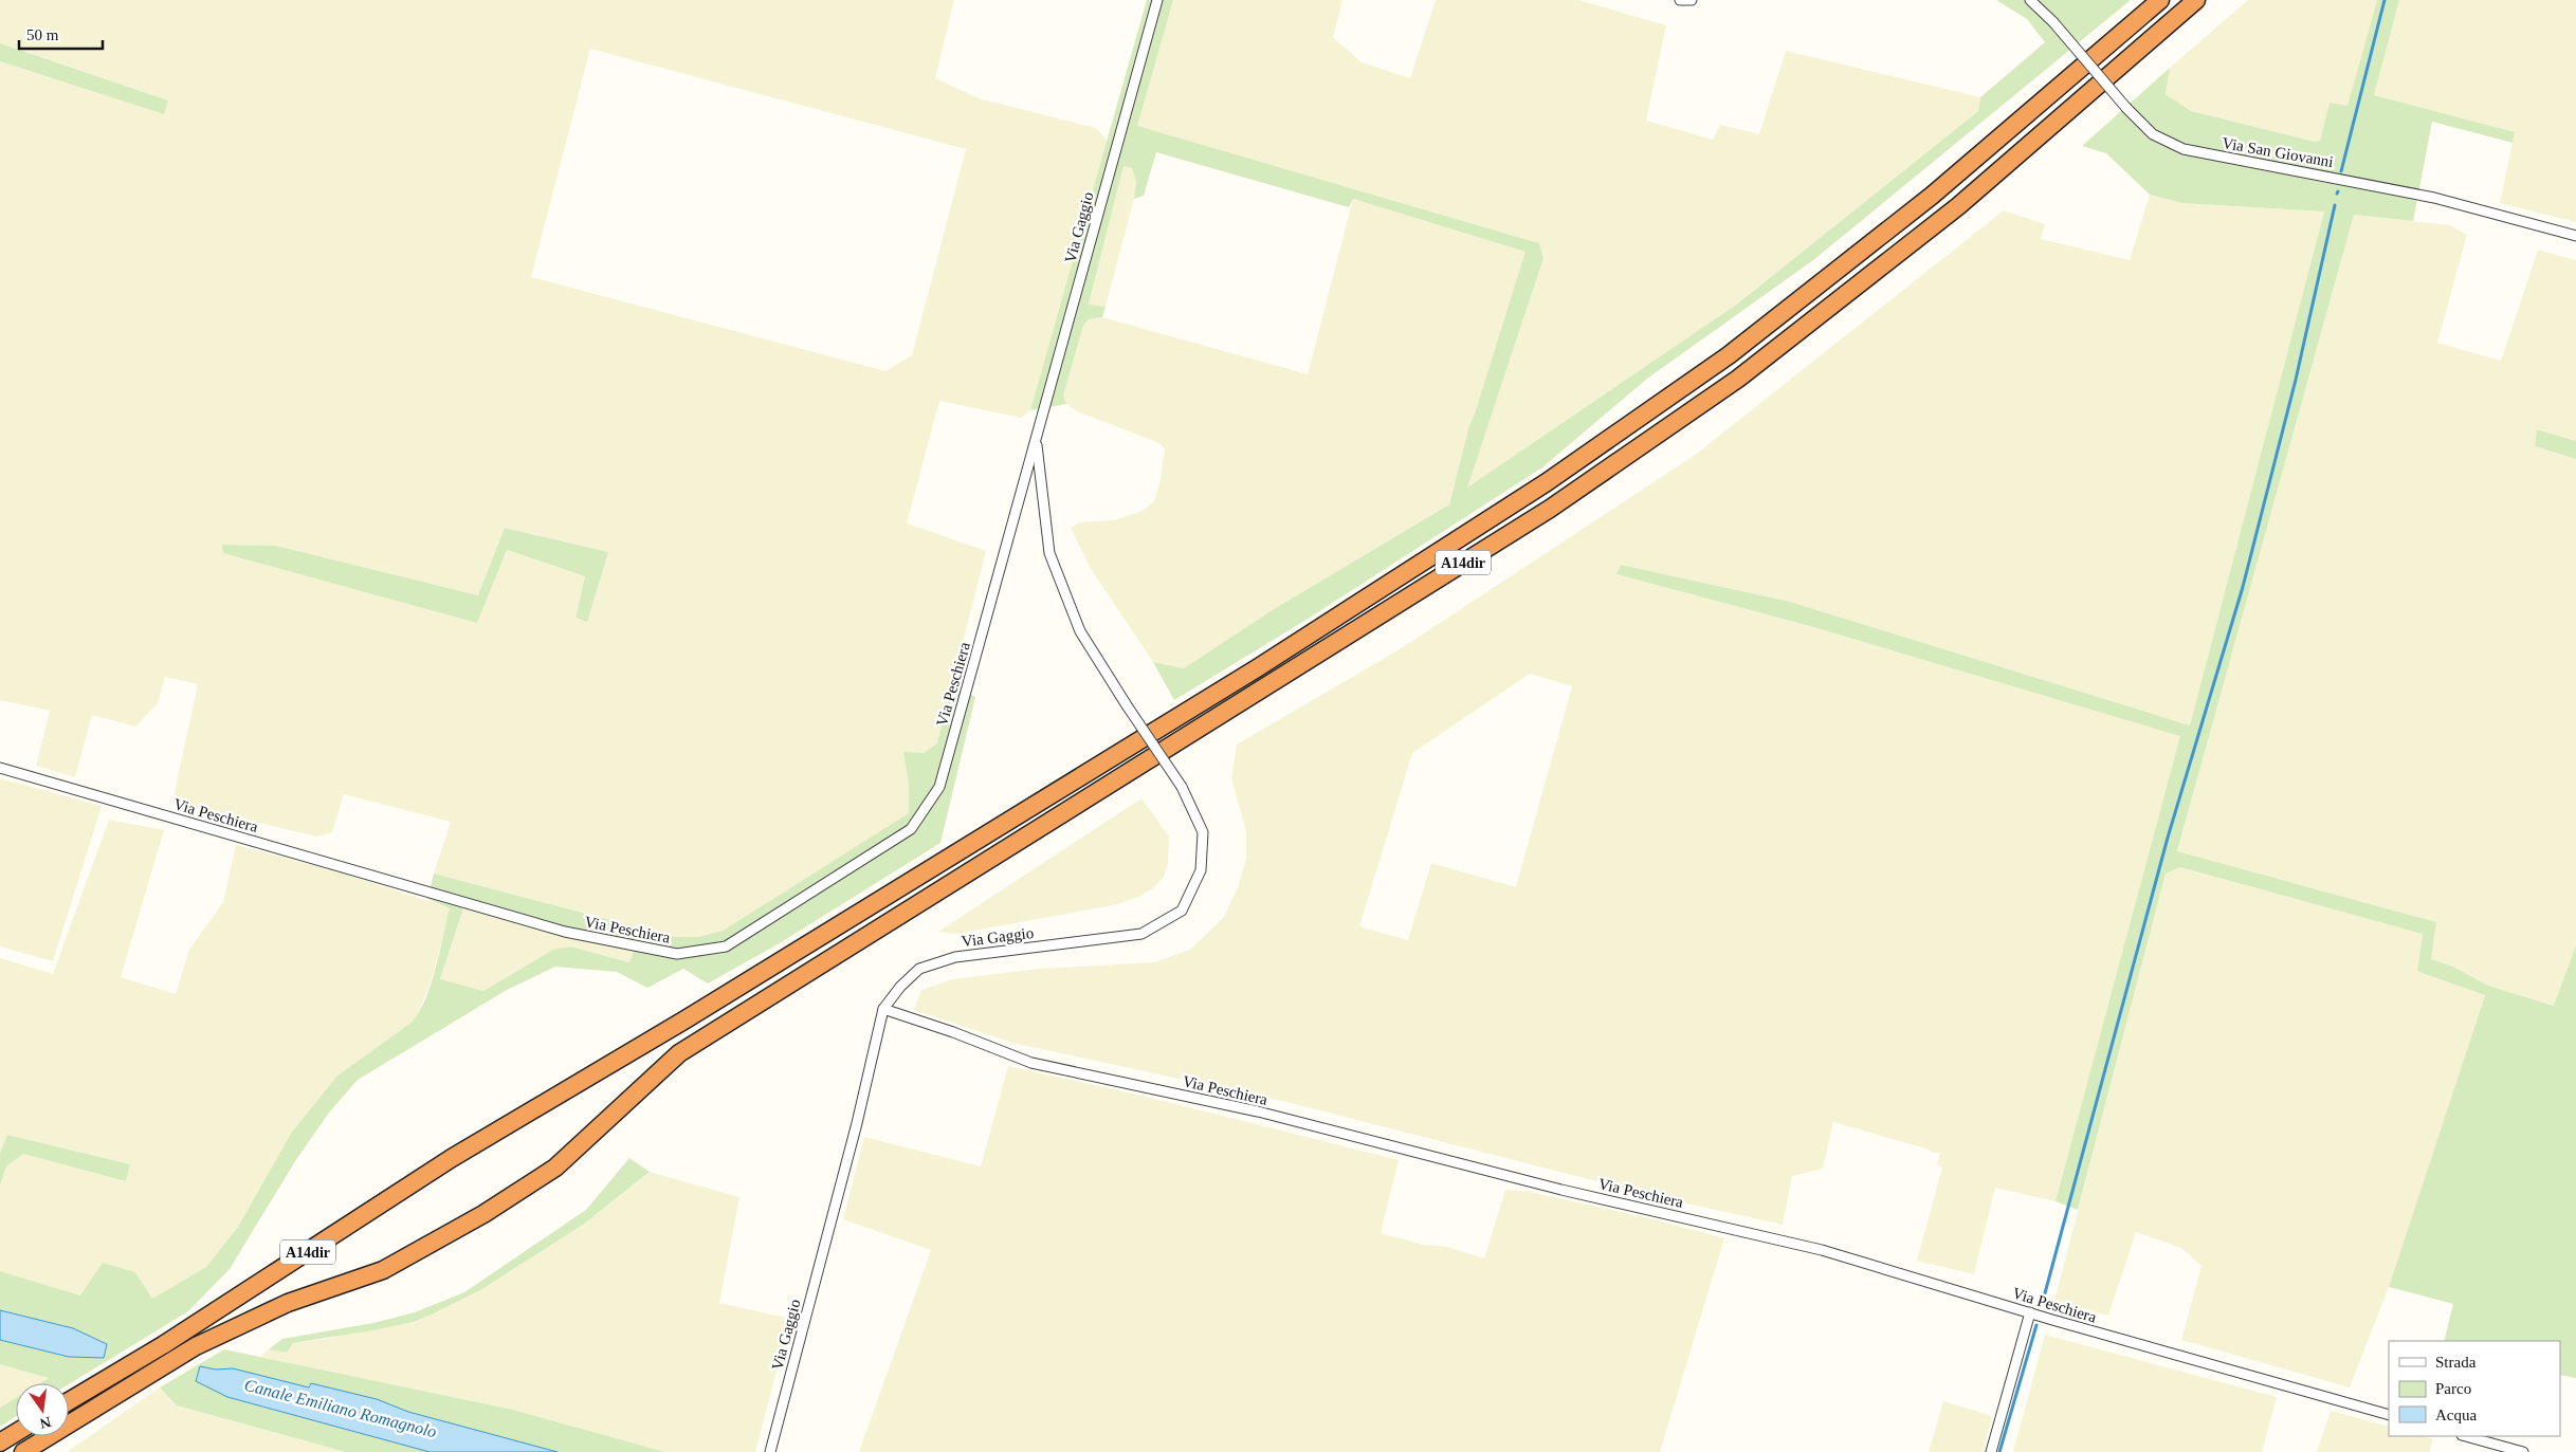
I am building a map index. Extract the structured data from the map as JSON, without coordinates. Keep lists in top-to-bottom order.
{
  "streets": {
    "highway": ["A14dir"],
    "street": ["Via San Giovanni", "Via Gaggio", "Via Peschiera"]
  },
  "crossings": [
    ["Via Gaggio", "Via Peschiera"]
  ],
  "water": ["Canale Emiliano Romagnolo"],
  "legend": ["Strada", "Parco", "Acqua"],
  "scale_bar": "50 m",
  "north": "bottom"
}
